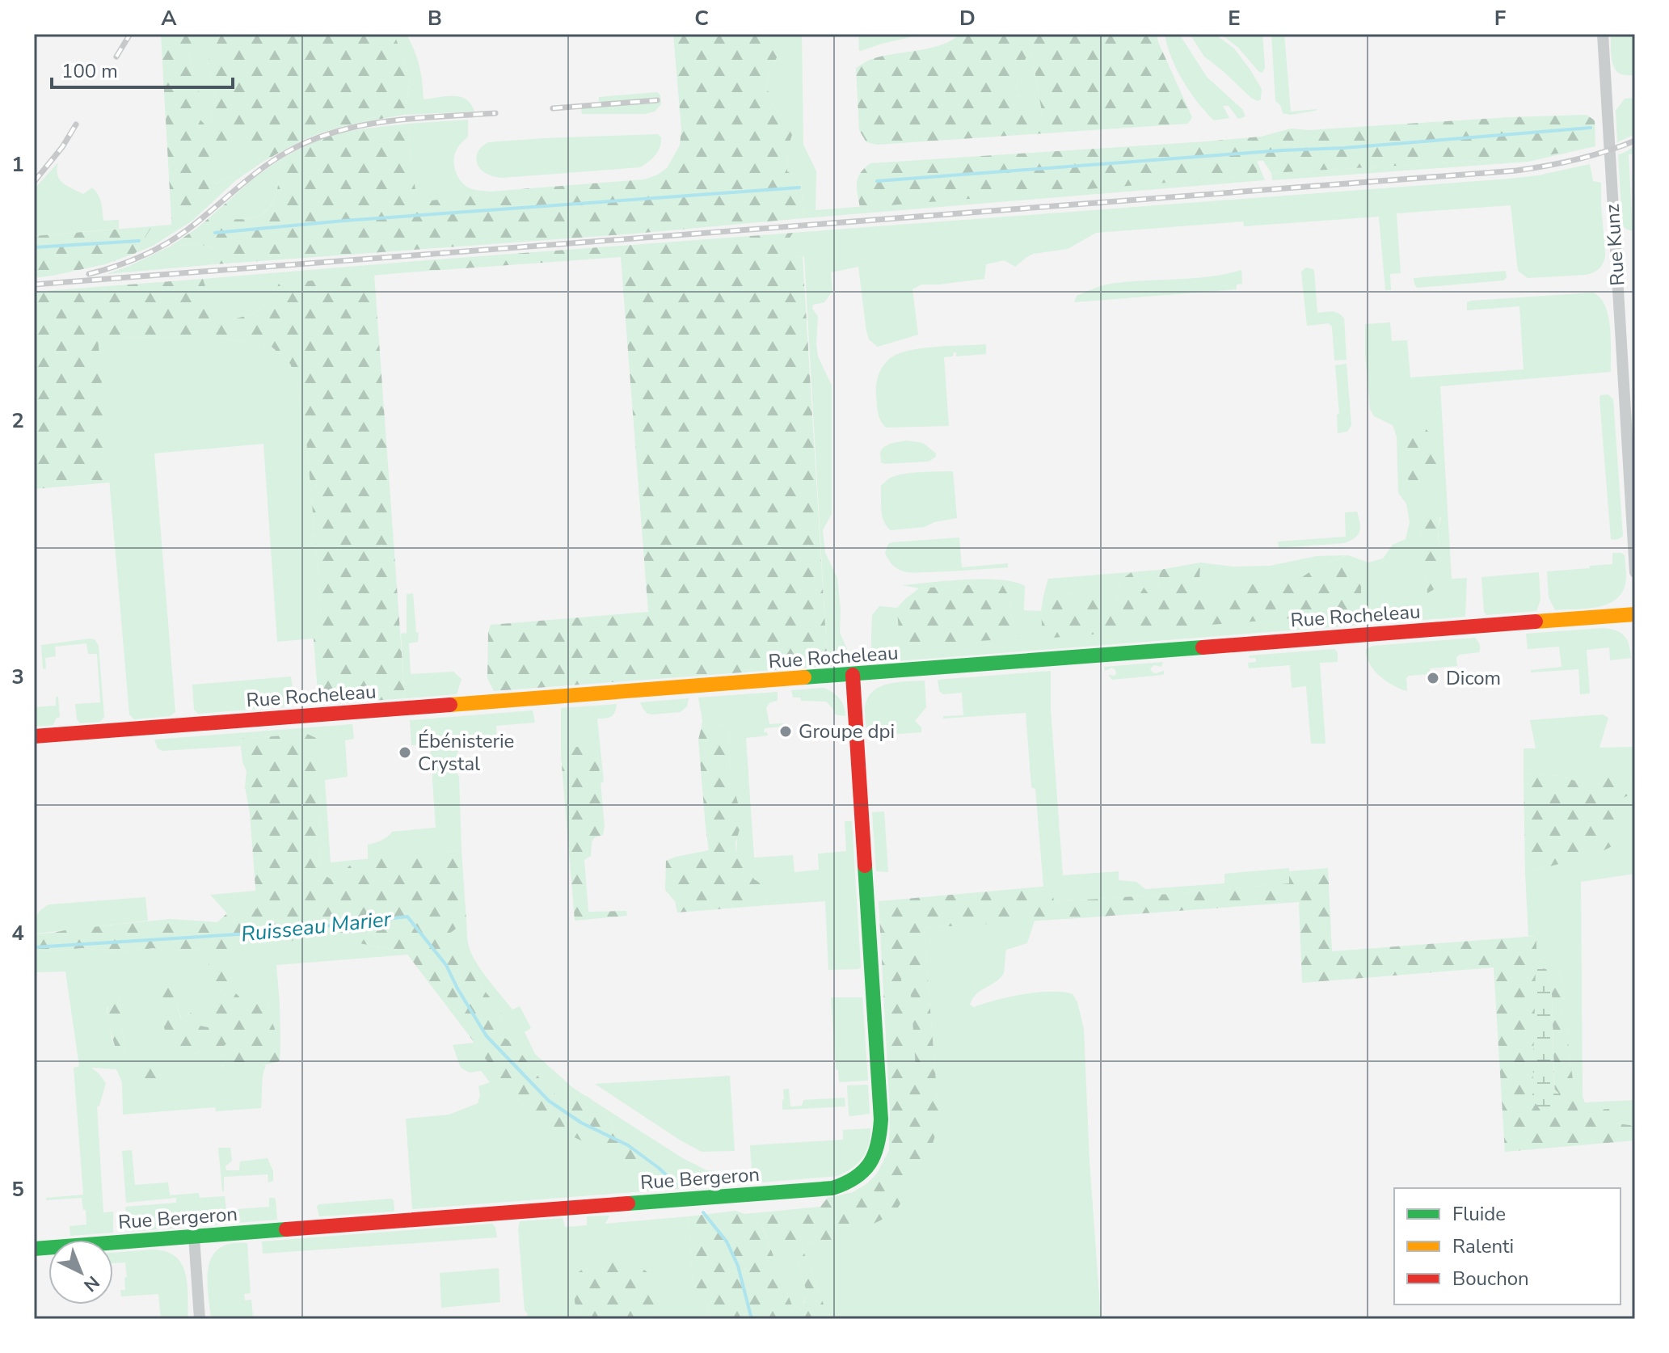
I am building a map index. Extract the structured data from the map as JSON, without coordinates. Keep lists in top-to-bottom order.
{
  "streets": {
    "street": ["Rue Kunz", "Rue Rocheleau", "Rue Bergeron"]
  },
  "crossings": [
    ["Rue Rocheleau", "Rue Bergeron"]
  ],
  "water": ["Ruisseau Marier"],
  "places": ["Dicom", "Groupe dpi", "Ébénisterie Crystal"],
  "legend": ["Fluide", "Ralenti", "Bouchon"],
  "scale_bar": "100 m",
  "north": "bottom right",
  "grid": {
    "columns": [
      "A",
      "B",
      "C",
      "D",
      "E",
      "F"
    ],
    "rows": [
      "1",
      "2",
      "3",
      "4",
      "5"
    ]
  }
}
